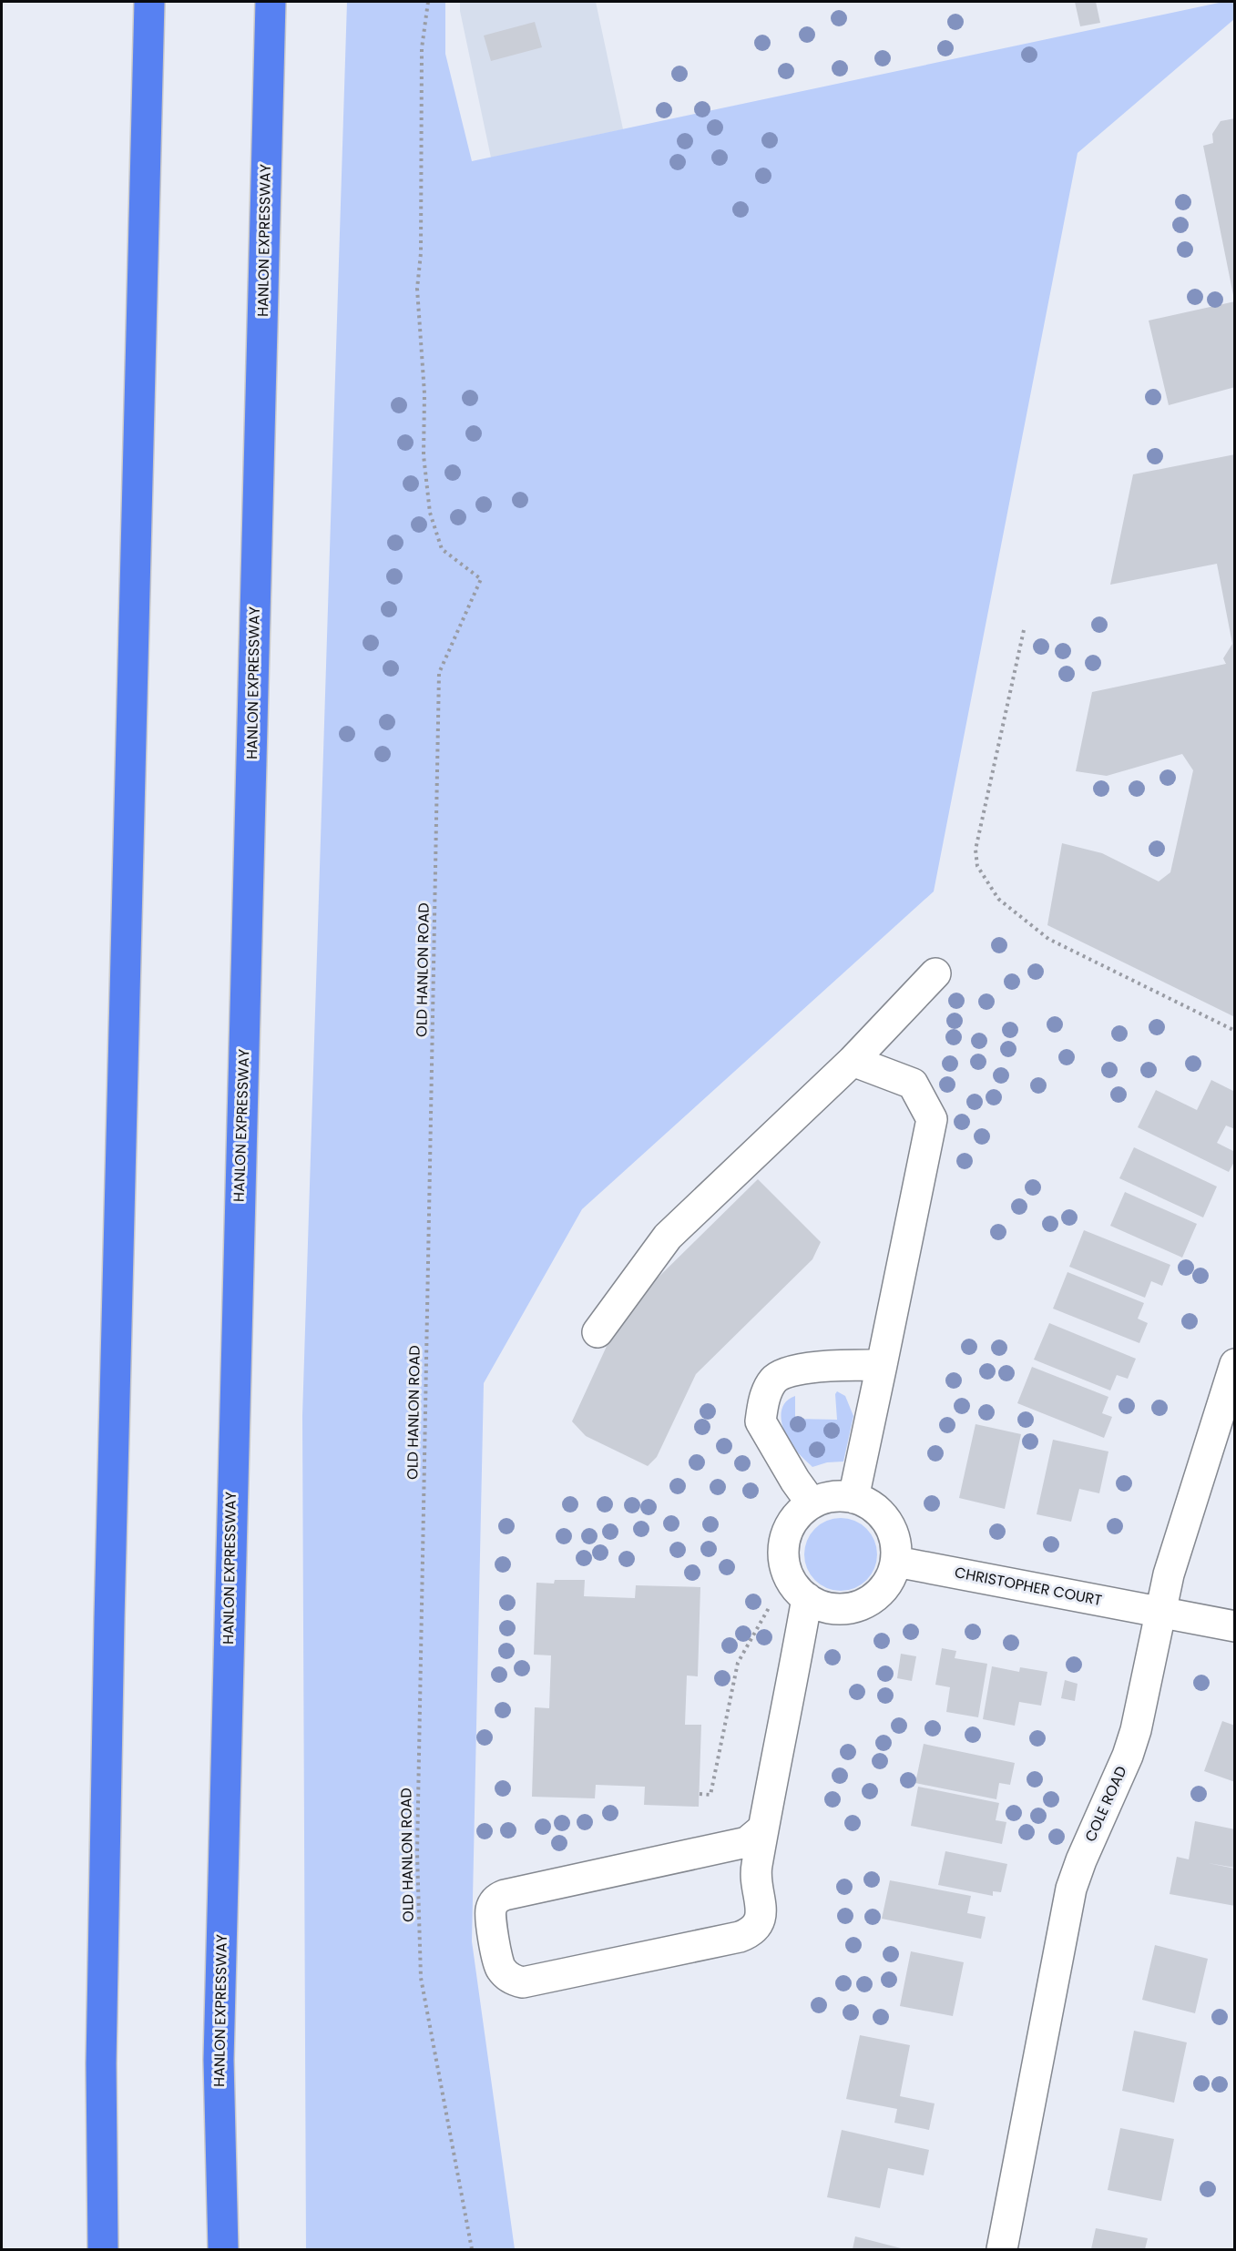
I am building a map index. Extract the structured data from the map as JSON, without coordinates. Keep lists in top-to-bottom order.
{
  "streets": {
    "highway": ["HANLON EXPRESSWAY"],
    "street": ["CHRISTOPHER COURT", "COLE ROAD"],
    "path": ["OLD HANLON ROAD"]
  },
  "crossings": [
    ["CHRISTOPHER COURT", "COLE ROAD"]
  ]
}
